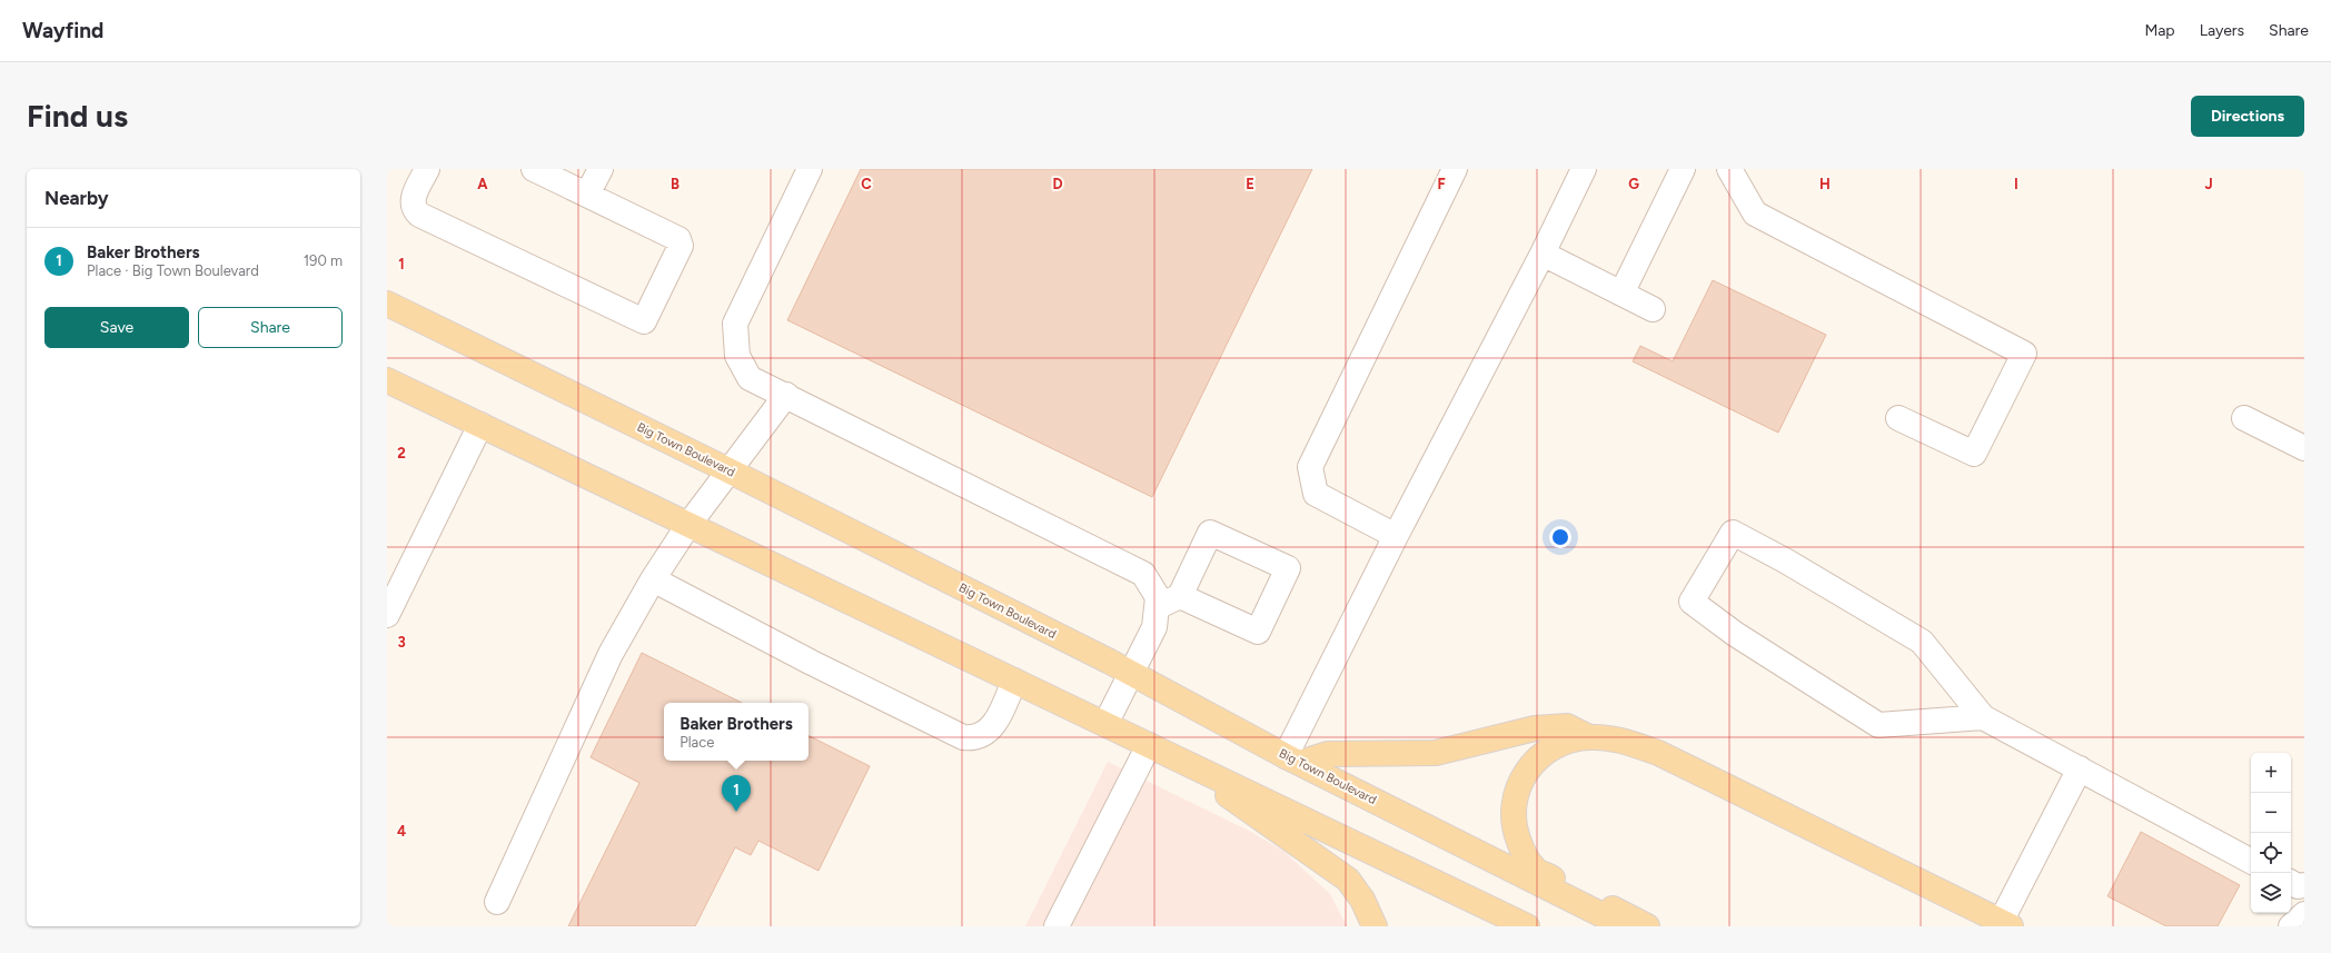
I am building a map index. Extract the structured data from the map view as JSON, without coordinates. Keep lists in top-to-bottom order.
{
  "streets": {
    "main road": ["Big Town Boulevard"]
  },
  "page": {
    "header": "Wayfind",
    "nav": ["Map", "Layers", "Share"],
    "buttons": [
      "Directions",
      ["Save", "Share"]
    ],
    "title": "Find us",
    "heading": "Nearby",
    "list": [
      {
        "mark": "1",
        "name": "Baker Brothers",
        "note": "Place · Big Town Boulevard",
        "value": "190 m"
      }
    ],
    "popup": ["Baker Brothers", "Place"],
    "map_buttons": ["+", "−"],
    "pins": "1"
  },
  "grid": {
    "columns": [
      "A",
      "B",
      "C",
      "D",
      "E",
      "F",
      "G",
      "H",
      "I",
      "J"
    ],
    "rows": [
      "1",
      "2",
      "3",
      "4"
    ]
  }
}
